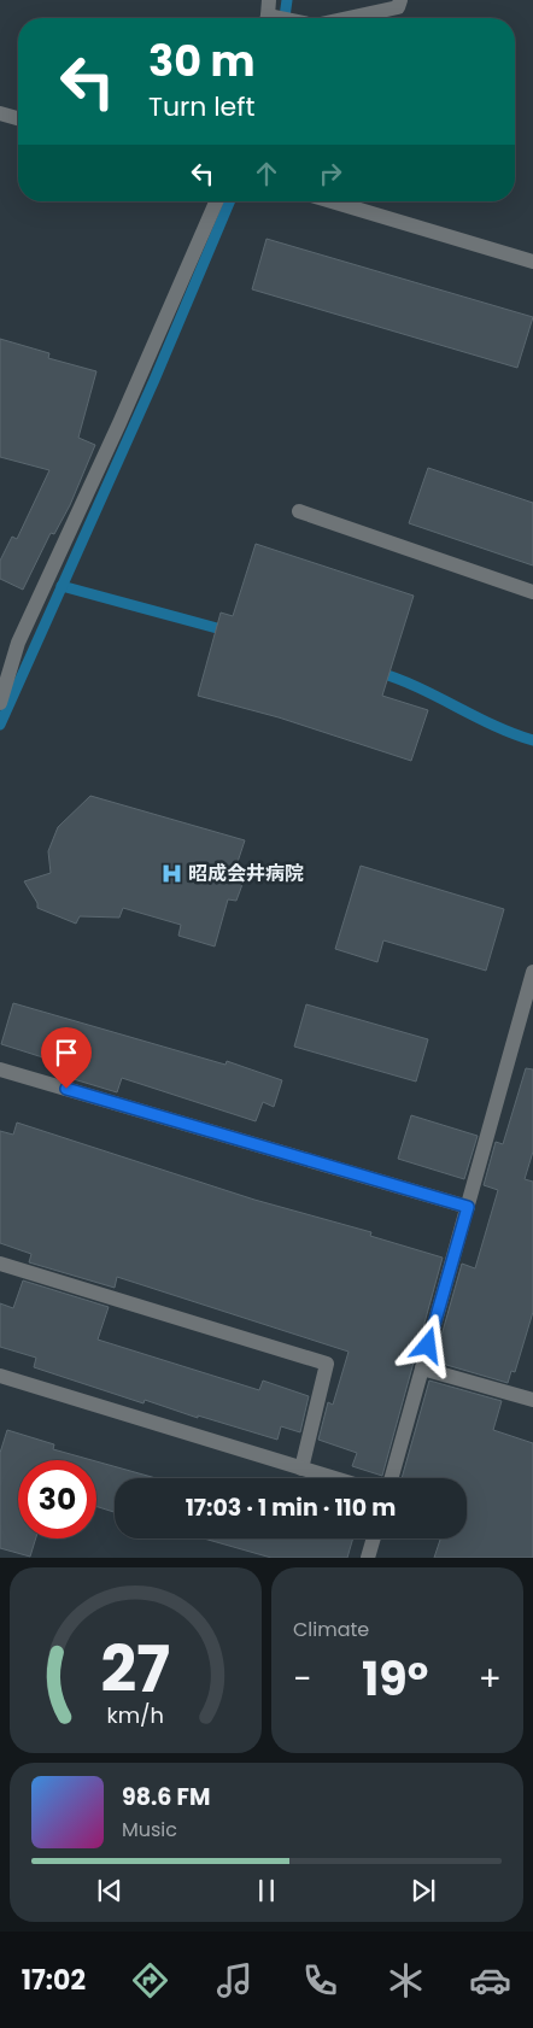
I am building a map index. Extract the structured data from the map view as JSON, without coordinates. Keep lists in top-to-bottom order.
{
  "places": {
    "hospital": ["昭成会井病院"]
  },
  "page": {
    "turn": ["30 m", "Turn left"],
    "limit": "30",
    "trip": "17:03 · 1 min · 110 m",
    "tile": "Climate",
    "heat": ["−", "19°", "+"],
    "song": ["98.6 FM", "Music"],
    "tabs": "17:02",
    "gauge": ["27", "km/h"]
  }
}
